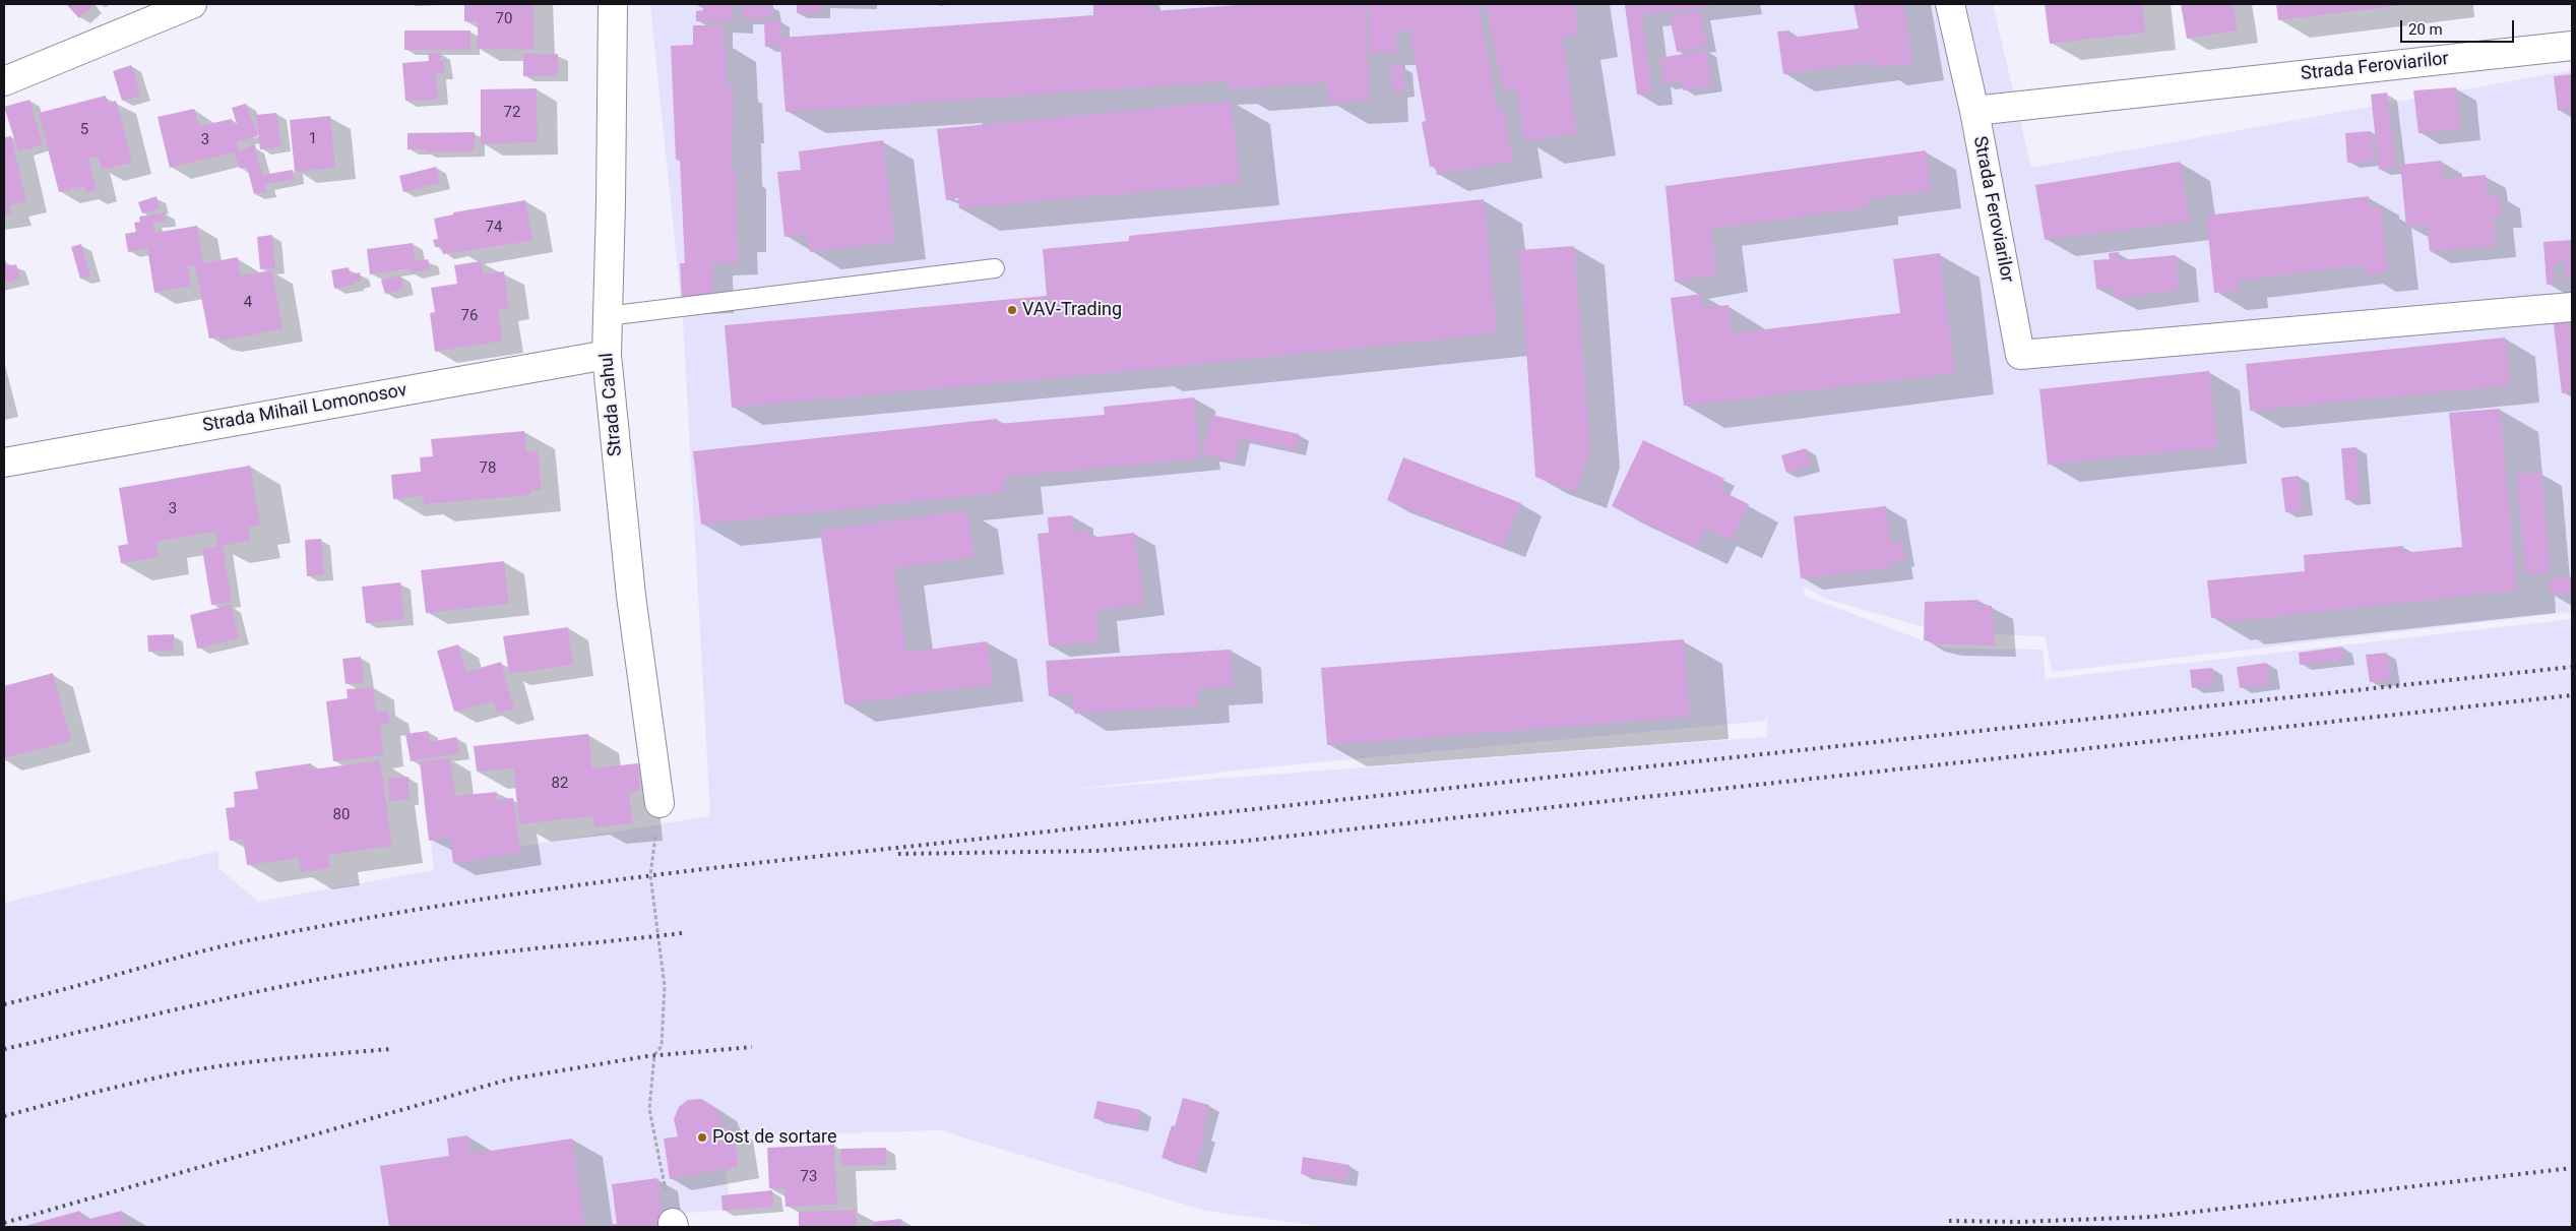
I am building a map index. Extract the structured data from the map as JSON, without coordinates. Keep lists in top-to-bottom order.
{
  "streets": {
    "street": ["Strada Feroviarilor", "Strada Cahul", "Strada Mihail Lomonosov"]
  },
  "crossings": [
    ["Strada Cahul", "Strada Mihail Lomonosov"]
  ],
  "places": ["VAV-Trading", "Post de sortare"],
  "house_numbers": [
    "70",
    "72",
    "5",
    "1",
    "3",
    "74",
    "4",
    "76",
    "78",
    "3",
    "82",
    "80",
    "73"
  ],
  "scale_bar": "20 m"
}
